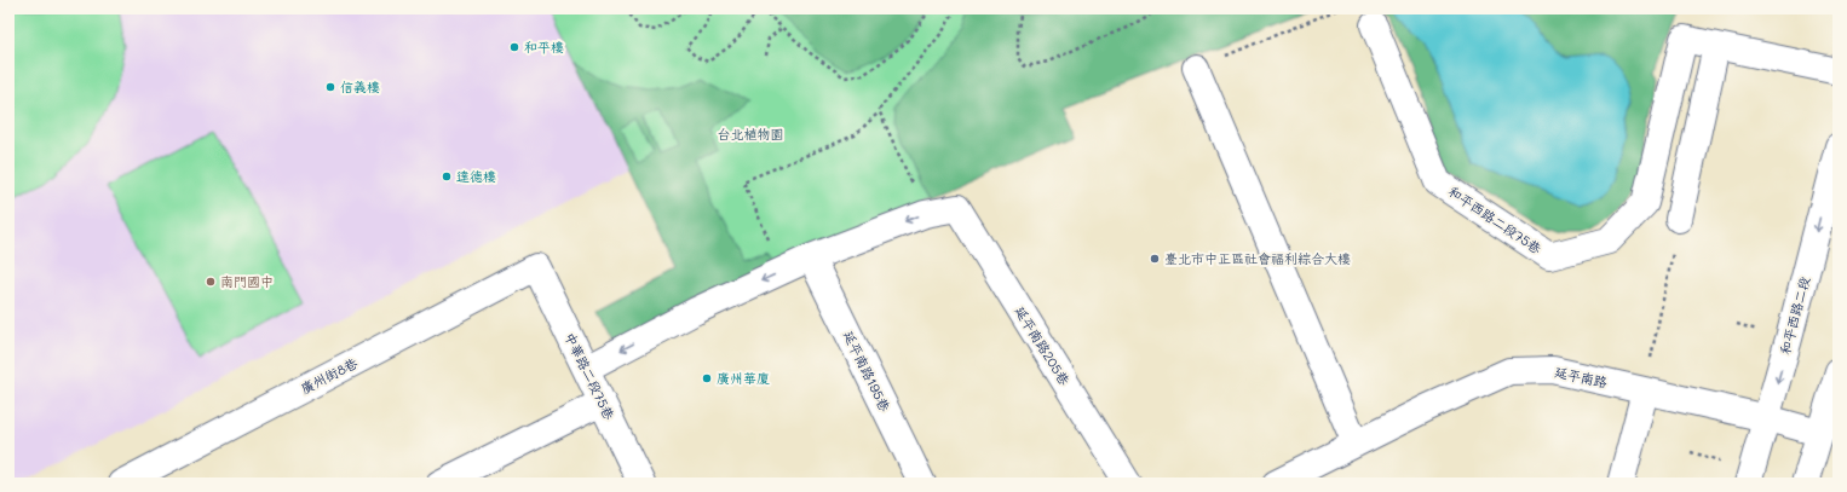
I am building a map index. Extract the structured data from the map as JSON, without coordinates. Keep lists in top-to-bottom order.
{
  "streets": {
    "street": [
      "和平西路二段75巷",
      "和平西路二段",
      "延平南路205巷",
      "延平南路195巷",
      "廣州街8巷",
      "中華路二段75巷",
      "延平南路"
    ]
  },
  "crossings": [
    ["和平西路二段", "延平南路"],
    ["廣州街8巷", "中華路二段75巷"]
  ],
  "parks": ["台北植物園"],
  "places": [
    "和平樓",
    "信義樓",
    "達德樓",
    "臺北市中正區社會福利綜合大樓",
    "南門國中",
    "廣州華廈"
  ]
}
